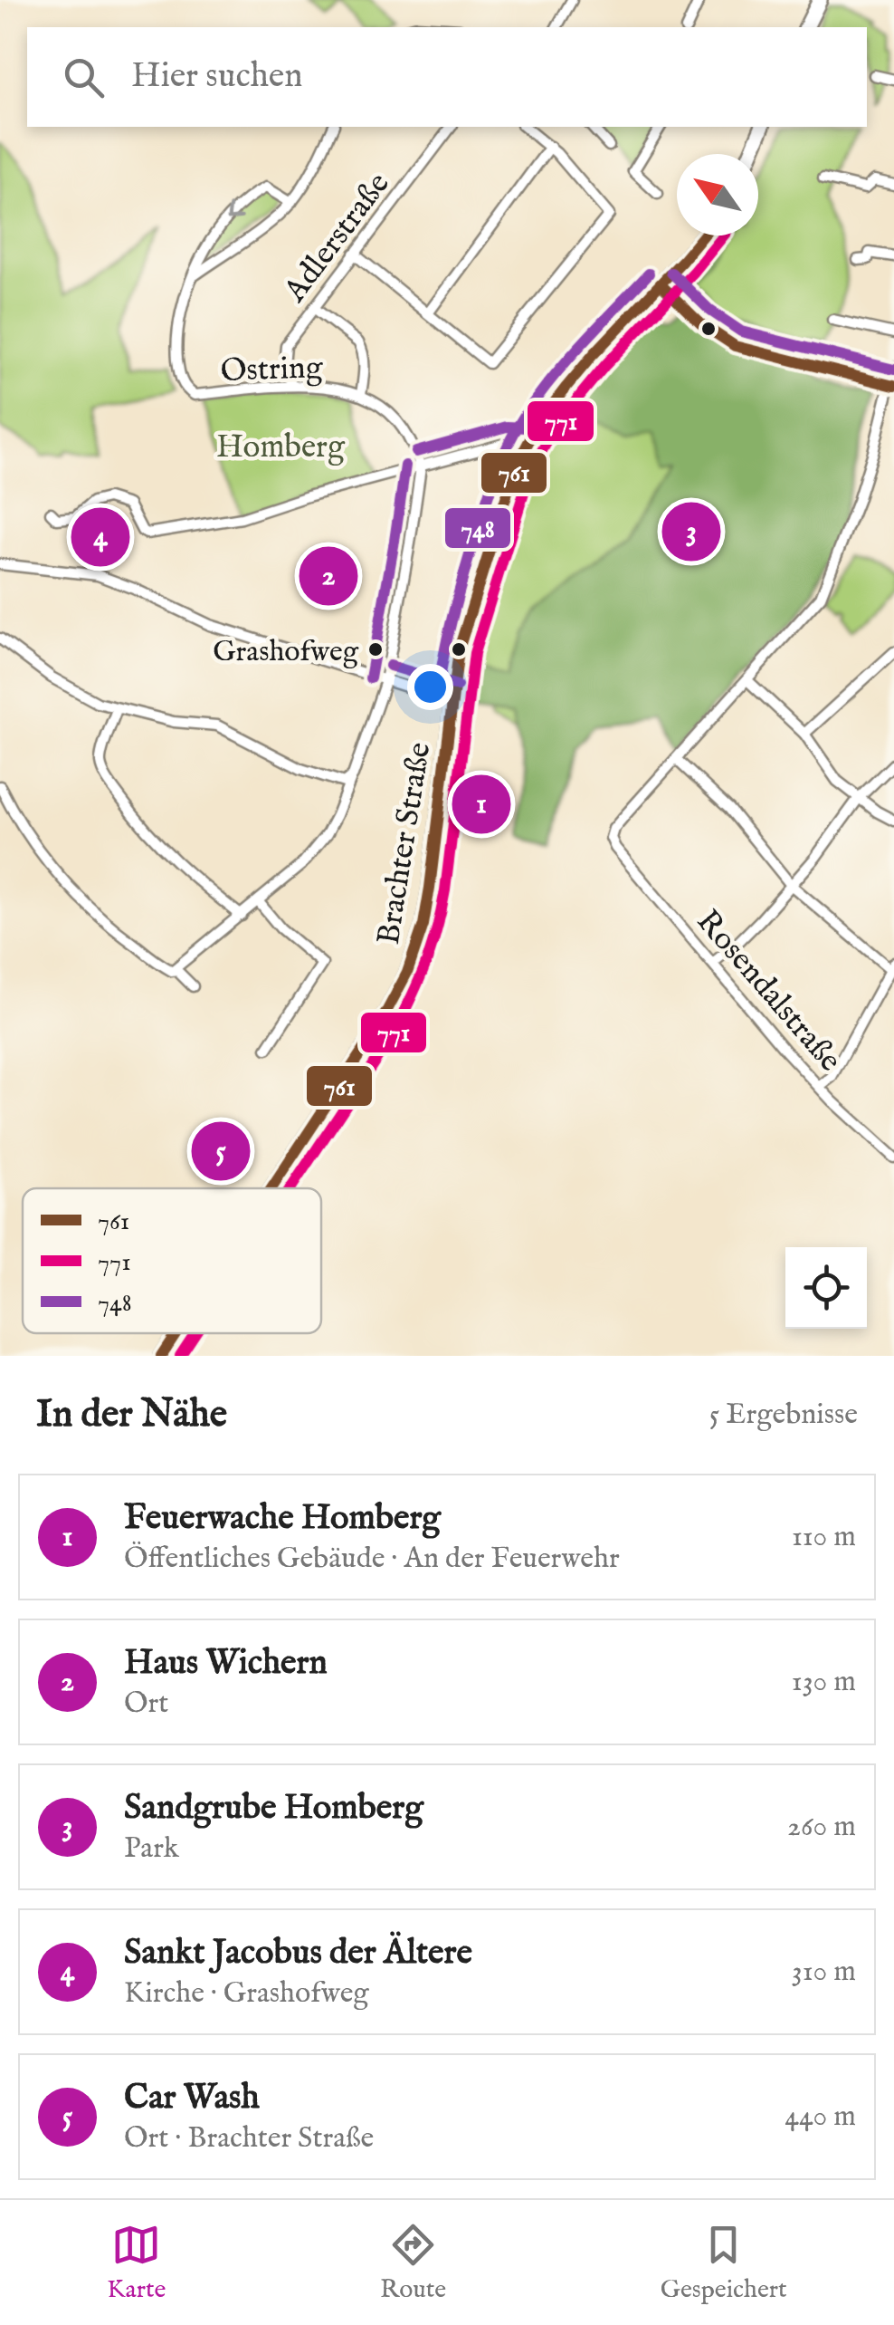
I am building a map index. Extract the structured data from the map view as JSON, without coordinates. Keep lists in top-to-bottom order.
{
  "streets": {
    "main road": ["Brachter Straße"],
    "street": ["Adlerstraße", "Ostring", "Rosendalstraße"]
  },
  "crossings": [
    ["Adlerstraße", "Ostring"]
  ],
  "parks": ["Homberg"],
  "places": ["Grashofweg"],
  "lines": ["transit line 761", "transit line 771", "transit line 748"],
  "legend": ["761", "771", "748"],
  "north": "top left",
  "page": {
    "search": "Hier suchen",
    "pins": [
      "3",
      "4",
      "2",
      "1",
      "5"
    ],
    "heading": ["In der Nähe", "5 Ergebnisse"],
    "list": [
      {
        "mark": "1",
        "name": "Feuerwache Homberg",
        "note": "Öffentliches Gebäude · An der Feuerwehr",
        "value": "110 m"
      },
      {
        "mark": "2",
        "name": "Haus Wichern",
        "note": "Ort",
        "value": "130 m"
      },
      {
        "mark": "3",
        "name": "Sandgrube Homberg",
        "note": "Park",
        "value": "260 m"
      },
      {
        "mark": "4",
        "name": "Sankt Jacobus der Ältere",
        "note": "Kirche · Grashofweg",
        "value": "310 m"
      },
      {
        "mark": "5",
        "name": "Car Wash",
        "note": "Ort · Brachter Straße",
        "value": "440 m"
      }
    ],
    "nav": ["Karte", "Route", "Gespeichert"]
  }
}
